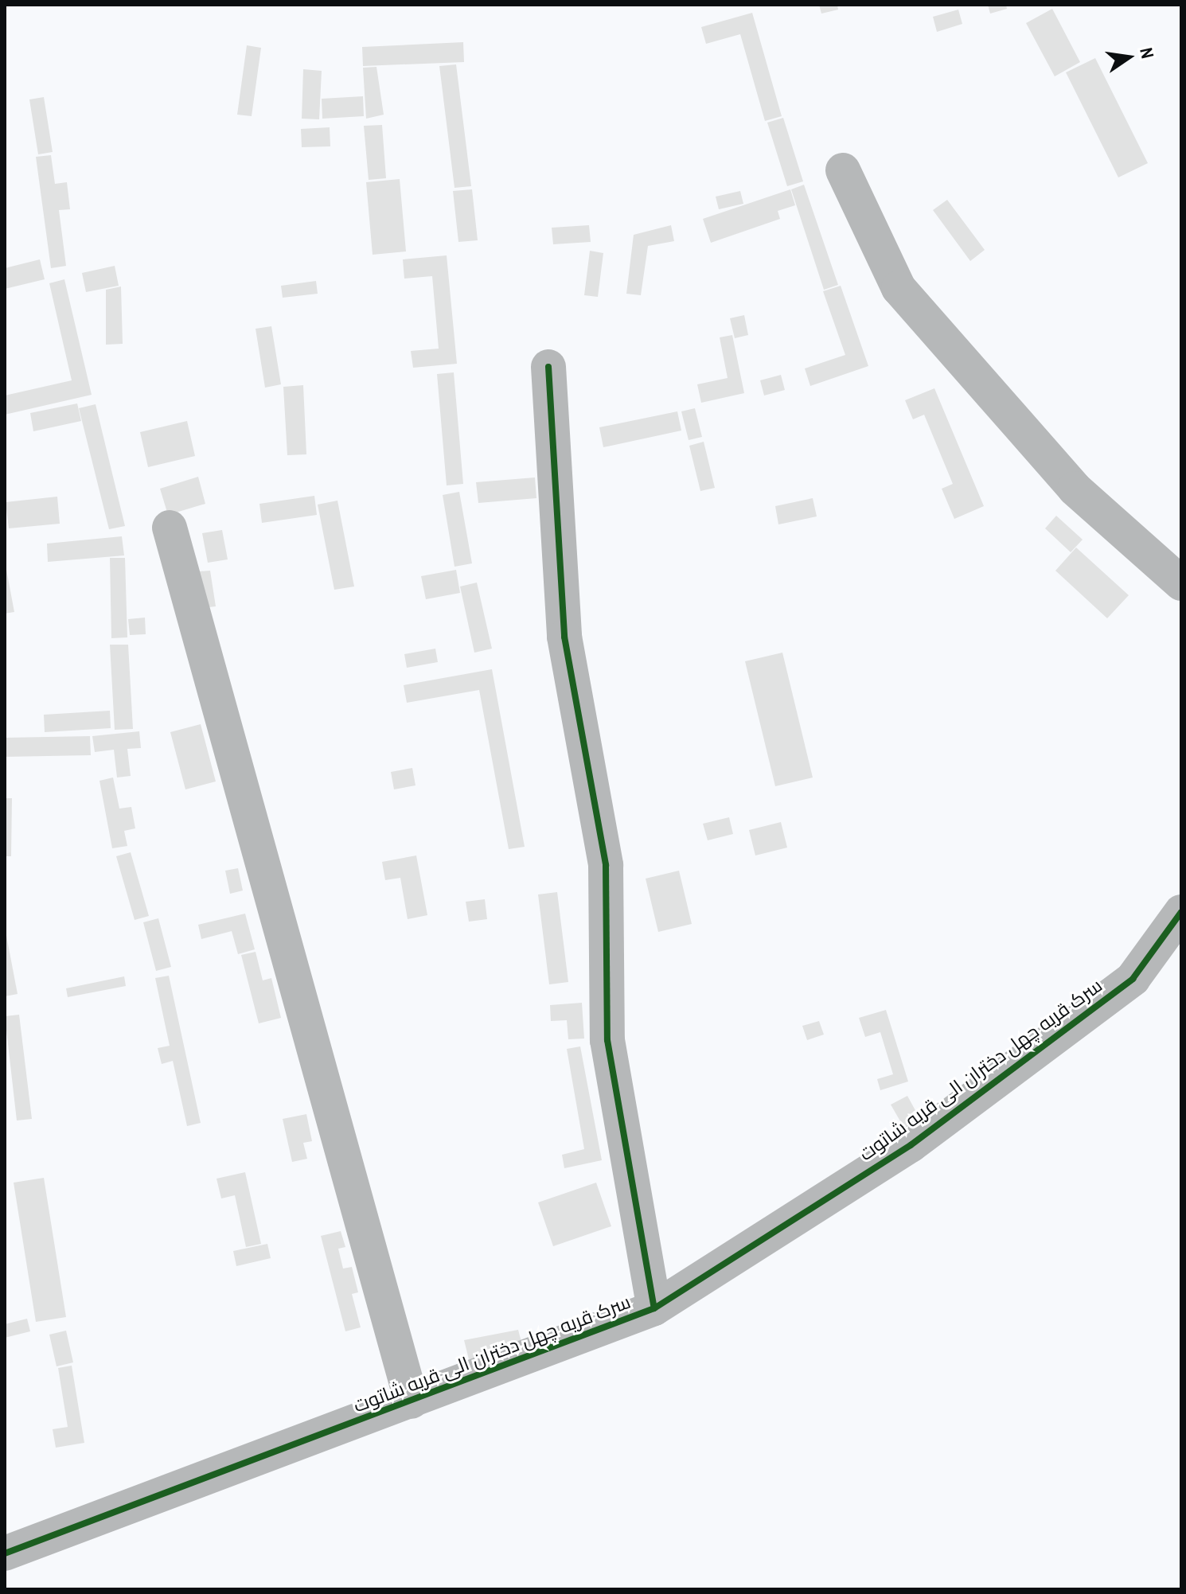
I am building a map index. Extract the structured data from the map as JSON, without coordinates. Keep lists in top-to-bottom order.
{
  "streets": {
    "street": ["سرک قریه چهل دختران الی قریه شاتوت"]
  },
  "north": "right"
}
